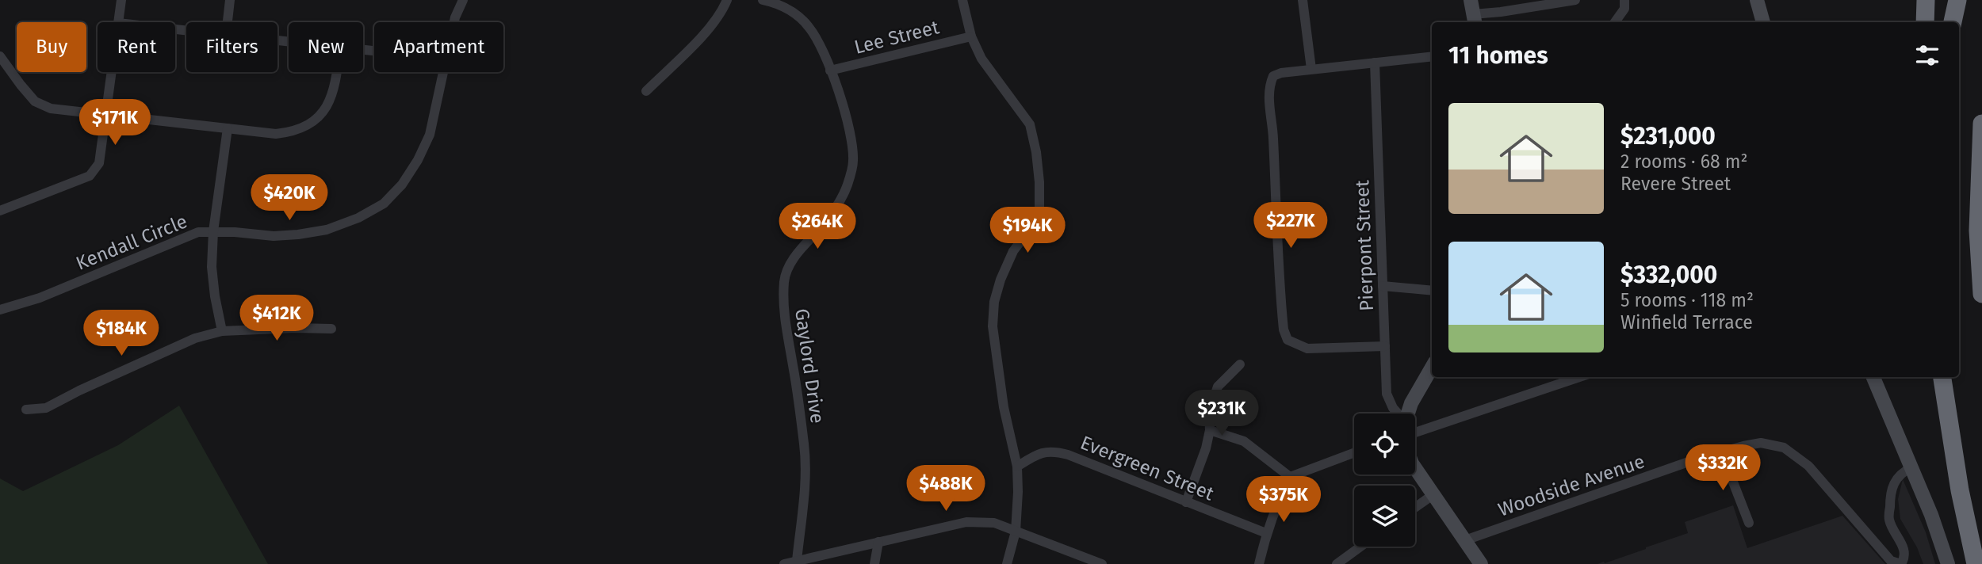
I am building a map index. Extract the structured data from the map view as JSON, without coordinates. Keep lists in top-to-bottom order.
{
  "streets": {
    "street": [
      "Lee Street",
      "Kendall Circle",
      "Pierpont Street",
      "Gaylord Drive",
      "Evergreen Street",
      "Woodside Avenue"
    ]
  },
  "crossings": [
    ["Lee Street", "Gaylord Drive"]
  ],
  "page": {
    "chip": [
      "Buy",
      "Rent",
      "Filters",
      "New",
      "Apartment"
    ],
    "heading": "11 homes",
    "list": [
      {
        "name": "$231,000",
        "note": "2 rooms · 68 m² · Revere Street"
      },
      {
        "name": "$332,000",
        "note": "5 rooms · 118 m² · Winfield Terrace"
      }
    ],
    "price": [
      "$171K",
      "$420K",
      "$227K",
      "$264K",
      "$194K",
      "$412K",
      "$184K",
      "$231K",
      "$332K",
      "$488K",
      "$375K"
    ]
  }
}
